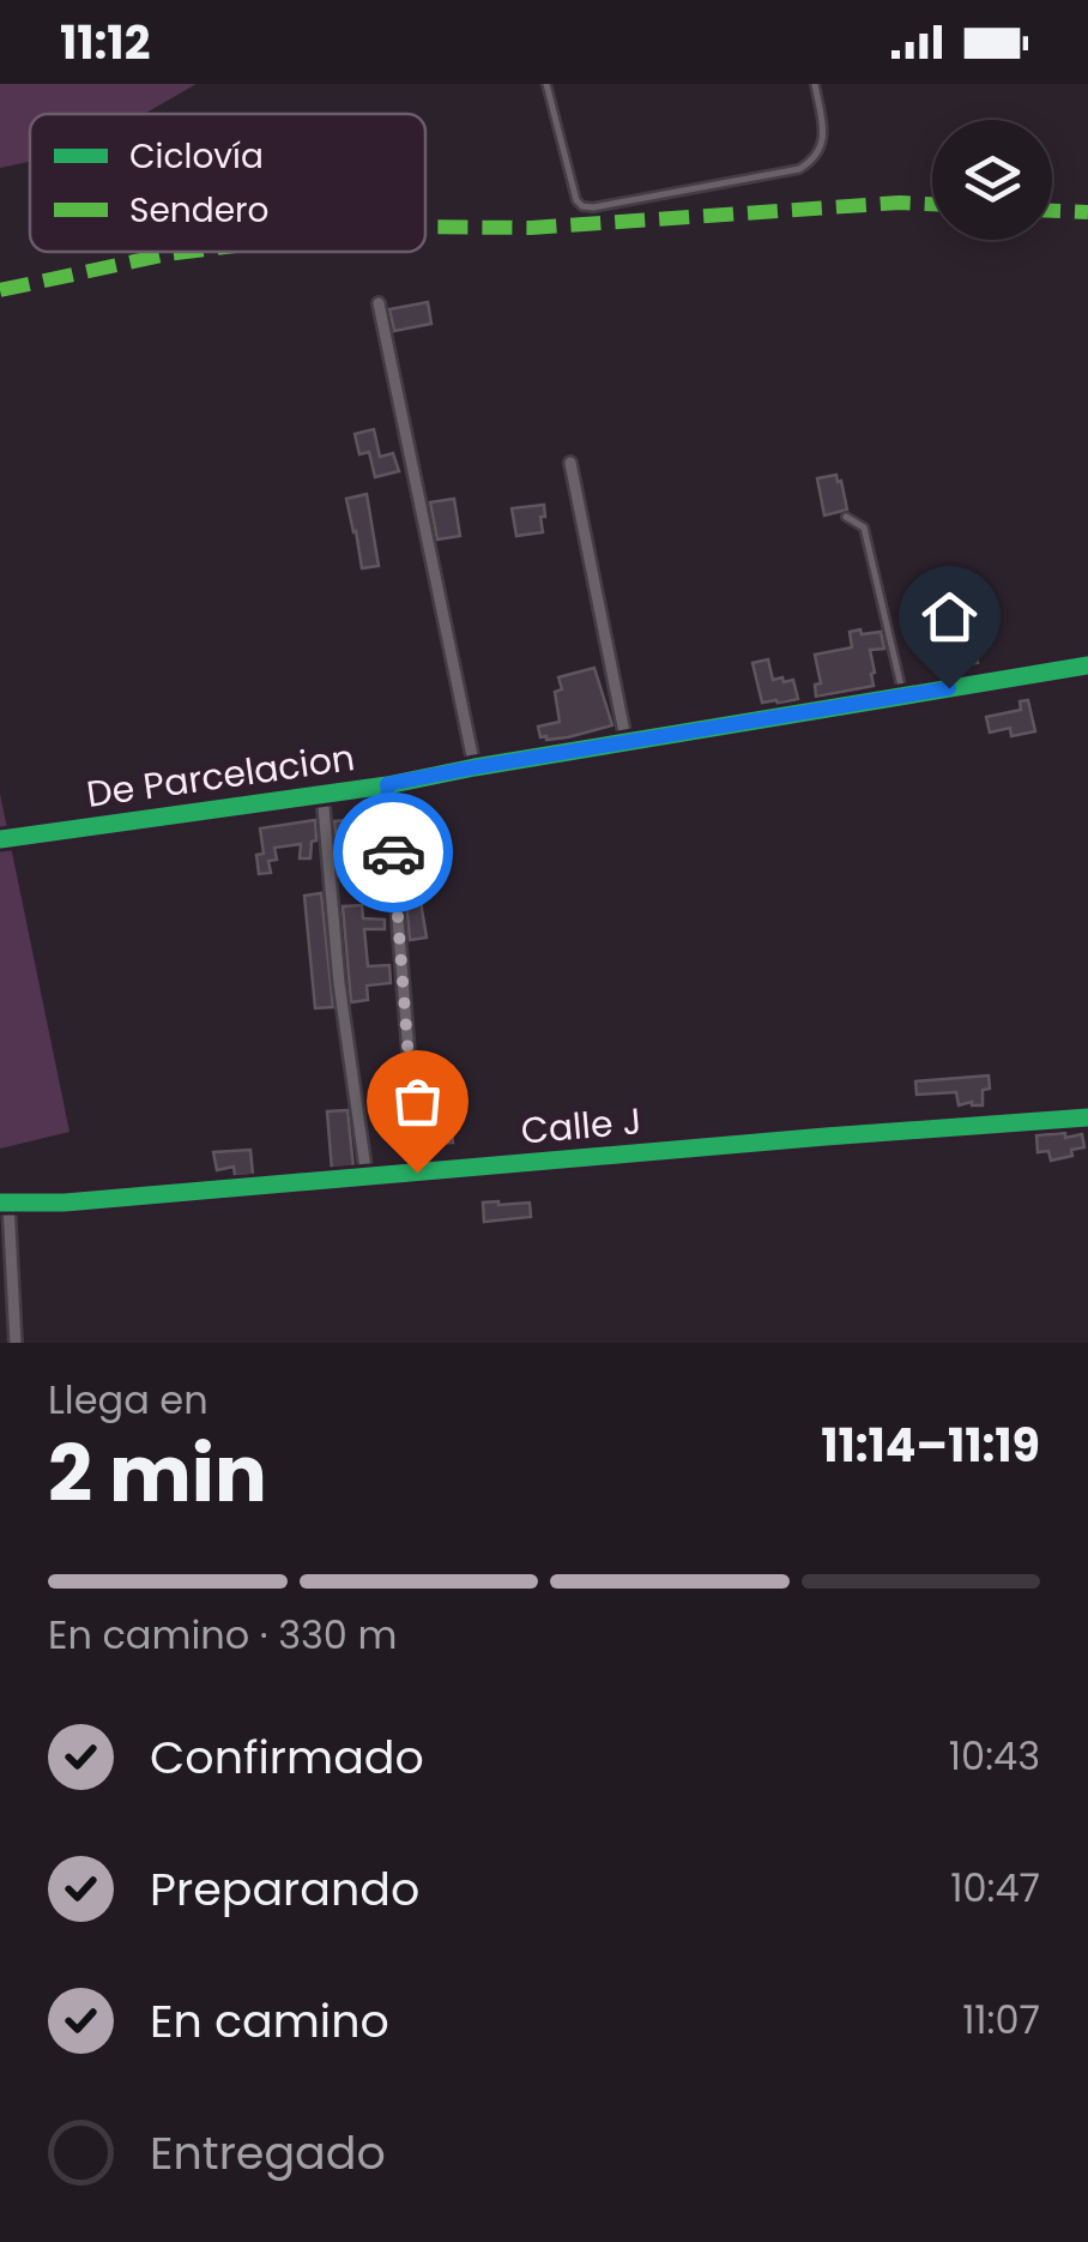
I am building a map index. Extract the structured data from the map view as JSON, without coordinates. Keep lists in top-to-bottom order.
{
  "streets": {
    "street": ["De Parcelacion", "Calle J"]
  },
  "legend": ["Ciclovía", "Sendero"],
  "page": {
    "status": "11:12",
    "heading": ["2 min", "Llega en", "11:14–11:19"],
    "bar": "En camino · 330 m",
    "list": [
      ["Confirmado", "10:43"],
      ["Preparando", "10:47"],
      ["En camino", "11:07"],
      "Entregado"
    ]
  }
}
